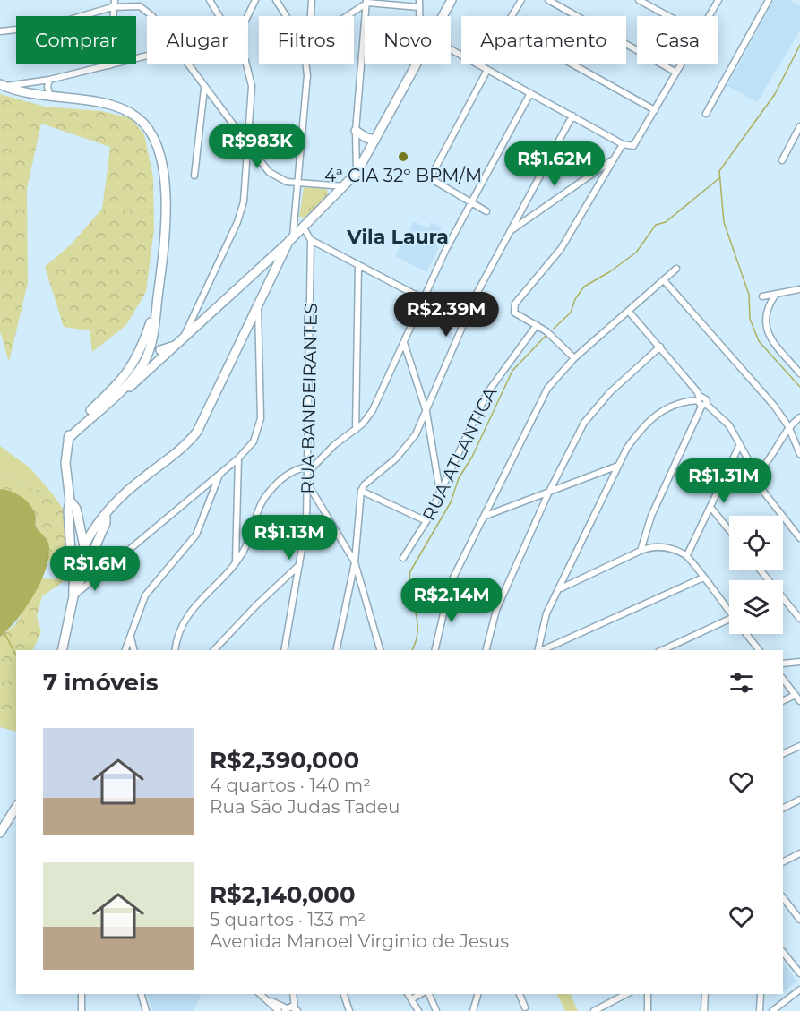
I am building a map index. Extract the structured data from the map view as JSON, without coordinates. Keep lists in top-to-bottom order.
{
  "streets": {
    "street": ["RUA BANDEIRANTES", "RUA ATLANTICA"]
  },
  "districts": ["Vila Laura"],
  "places": ["4ª CIA 32º BPM/M"],
  "page": {
    "chip": [
      "Comprar",
      "Alugar",
      "Filtros",
      "Novo",
      "Apartamento",
      "Casa"
    ],
    "price": [
      "R$983K",
      "R$1.62M",
      "R$2.39M",
      "R$1.31M",
      "R$1.13M",
      "R$1.6M",
      "R$2.14M"
    ],
    "heading": "7 imóveis",
    "list": [
      {
        "name": "R$2,390,000",
        "note": "4 quartos · 140 m² · Rua São Judas Tadeu"
      },
      {
        "name": "R$2,140,000",
        "note": "5 quartos · 133 m² · Avenida Manoel Virginio de Jesus"
      }
    ]
  }
}
